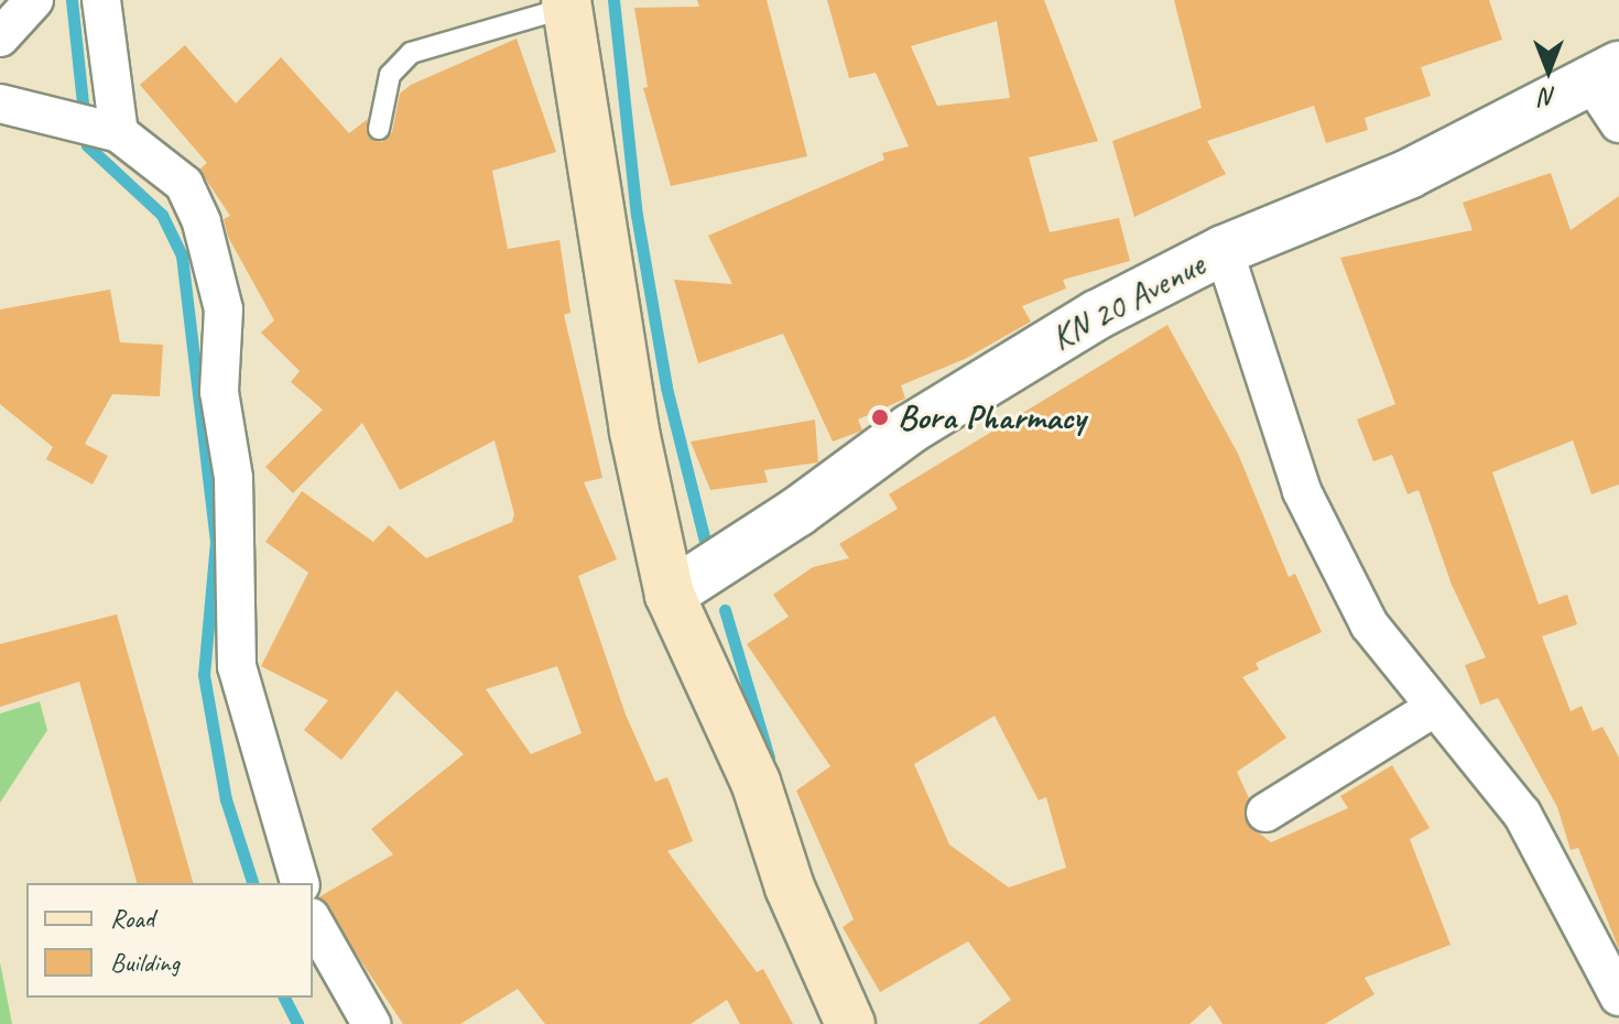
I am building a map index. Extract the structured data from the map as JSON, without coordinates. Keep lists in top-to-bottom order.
{
  "streets": {
    "street": ["KN 20 Avenue"]
  },
  "places": ["Bora Pharmacy"],
  "legend": ["Road", "Building"],
  "north": "bottom"
}
